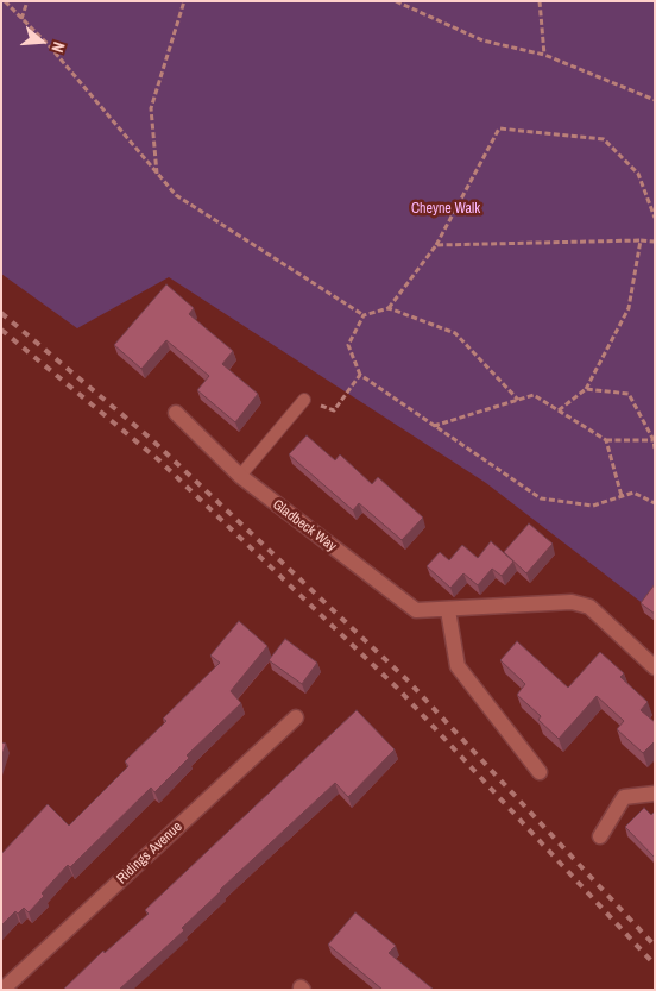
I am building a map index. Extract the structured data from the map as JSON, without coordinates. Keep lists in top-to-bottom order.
{
  "streets": {
    "street": ["Gladbeck Way", "Ridings Avenue"]
  },
  "parks": ["Cheyne Walk"],
  "north": "right"
}
